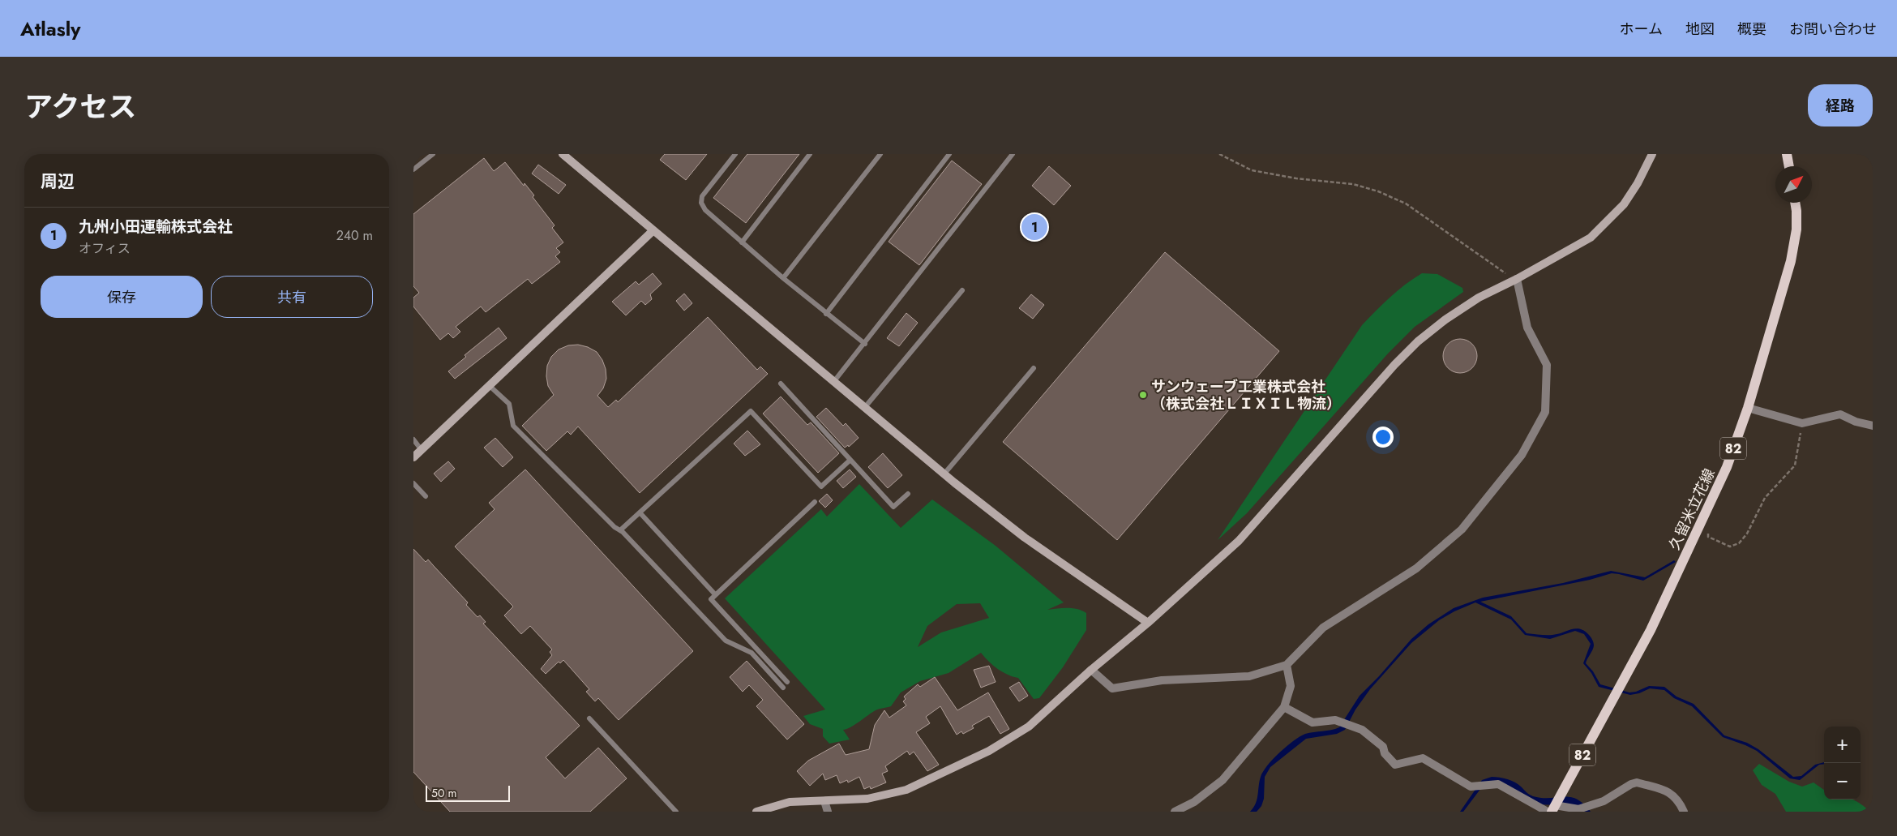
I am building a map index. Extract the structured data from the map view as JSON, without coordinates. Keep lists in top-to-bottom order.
{
  "streets": {
    "main road": ["82", "久留米立花線"]
  },
  "places": ["サンウェーブ工業株式会社 （株式会社ＬＩＸＩＬ物流）"],
  "scale_bar": "50 m",
  "north": "top right",
  "page": {
    "header": "Atlasly",
    "nav": [
      "ホーム",
      "地図",
      "概要",
      "お問い合わせ"
    ],
    "title": "アクセス",
    "buttons": [
      "経路",
      ["保存", "共有"]
    ],
    "heading": "周辺",
    "list": [
      {
        "mark": "1",
        "name": "九州小田運輸株式会社",
        "note": "オフィス",
        "value": "240 m"
      }
    ],
    "pins": "1",
    "map_buttons": ["+", "−"],
    "scale": "50 m"
  }
}
